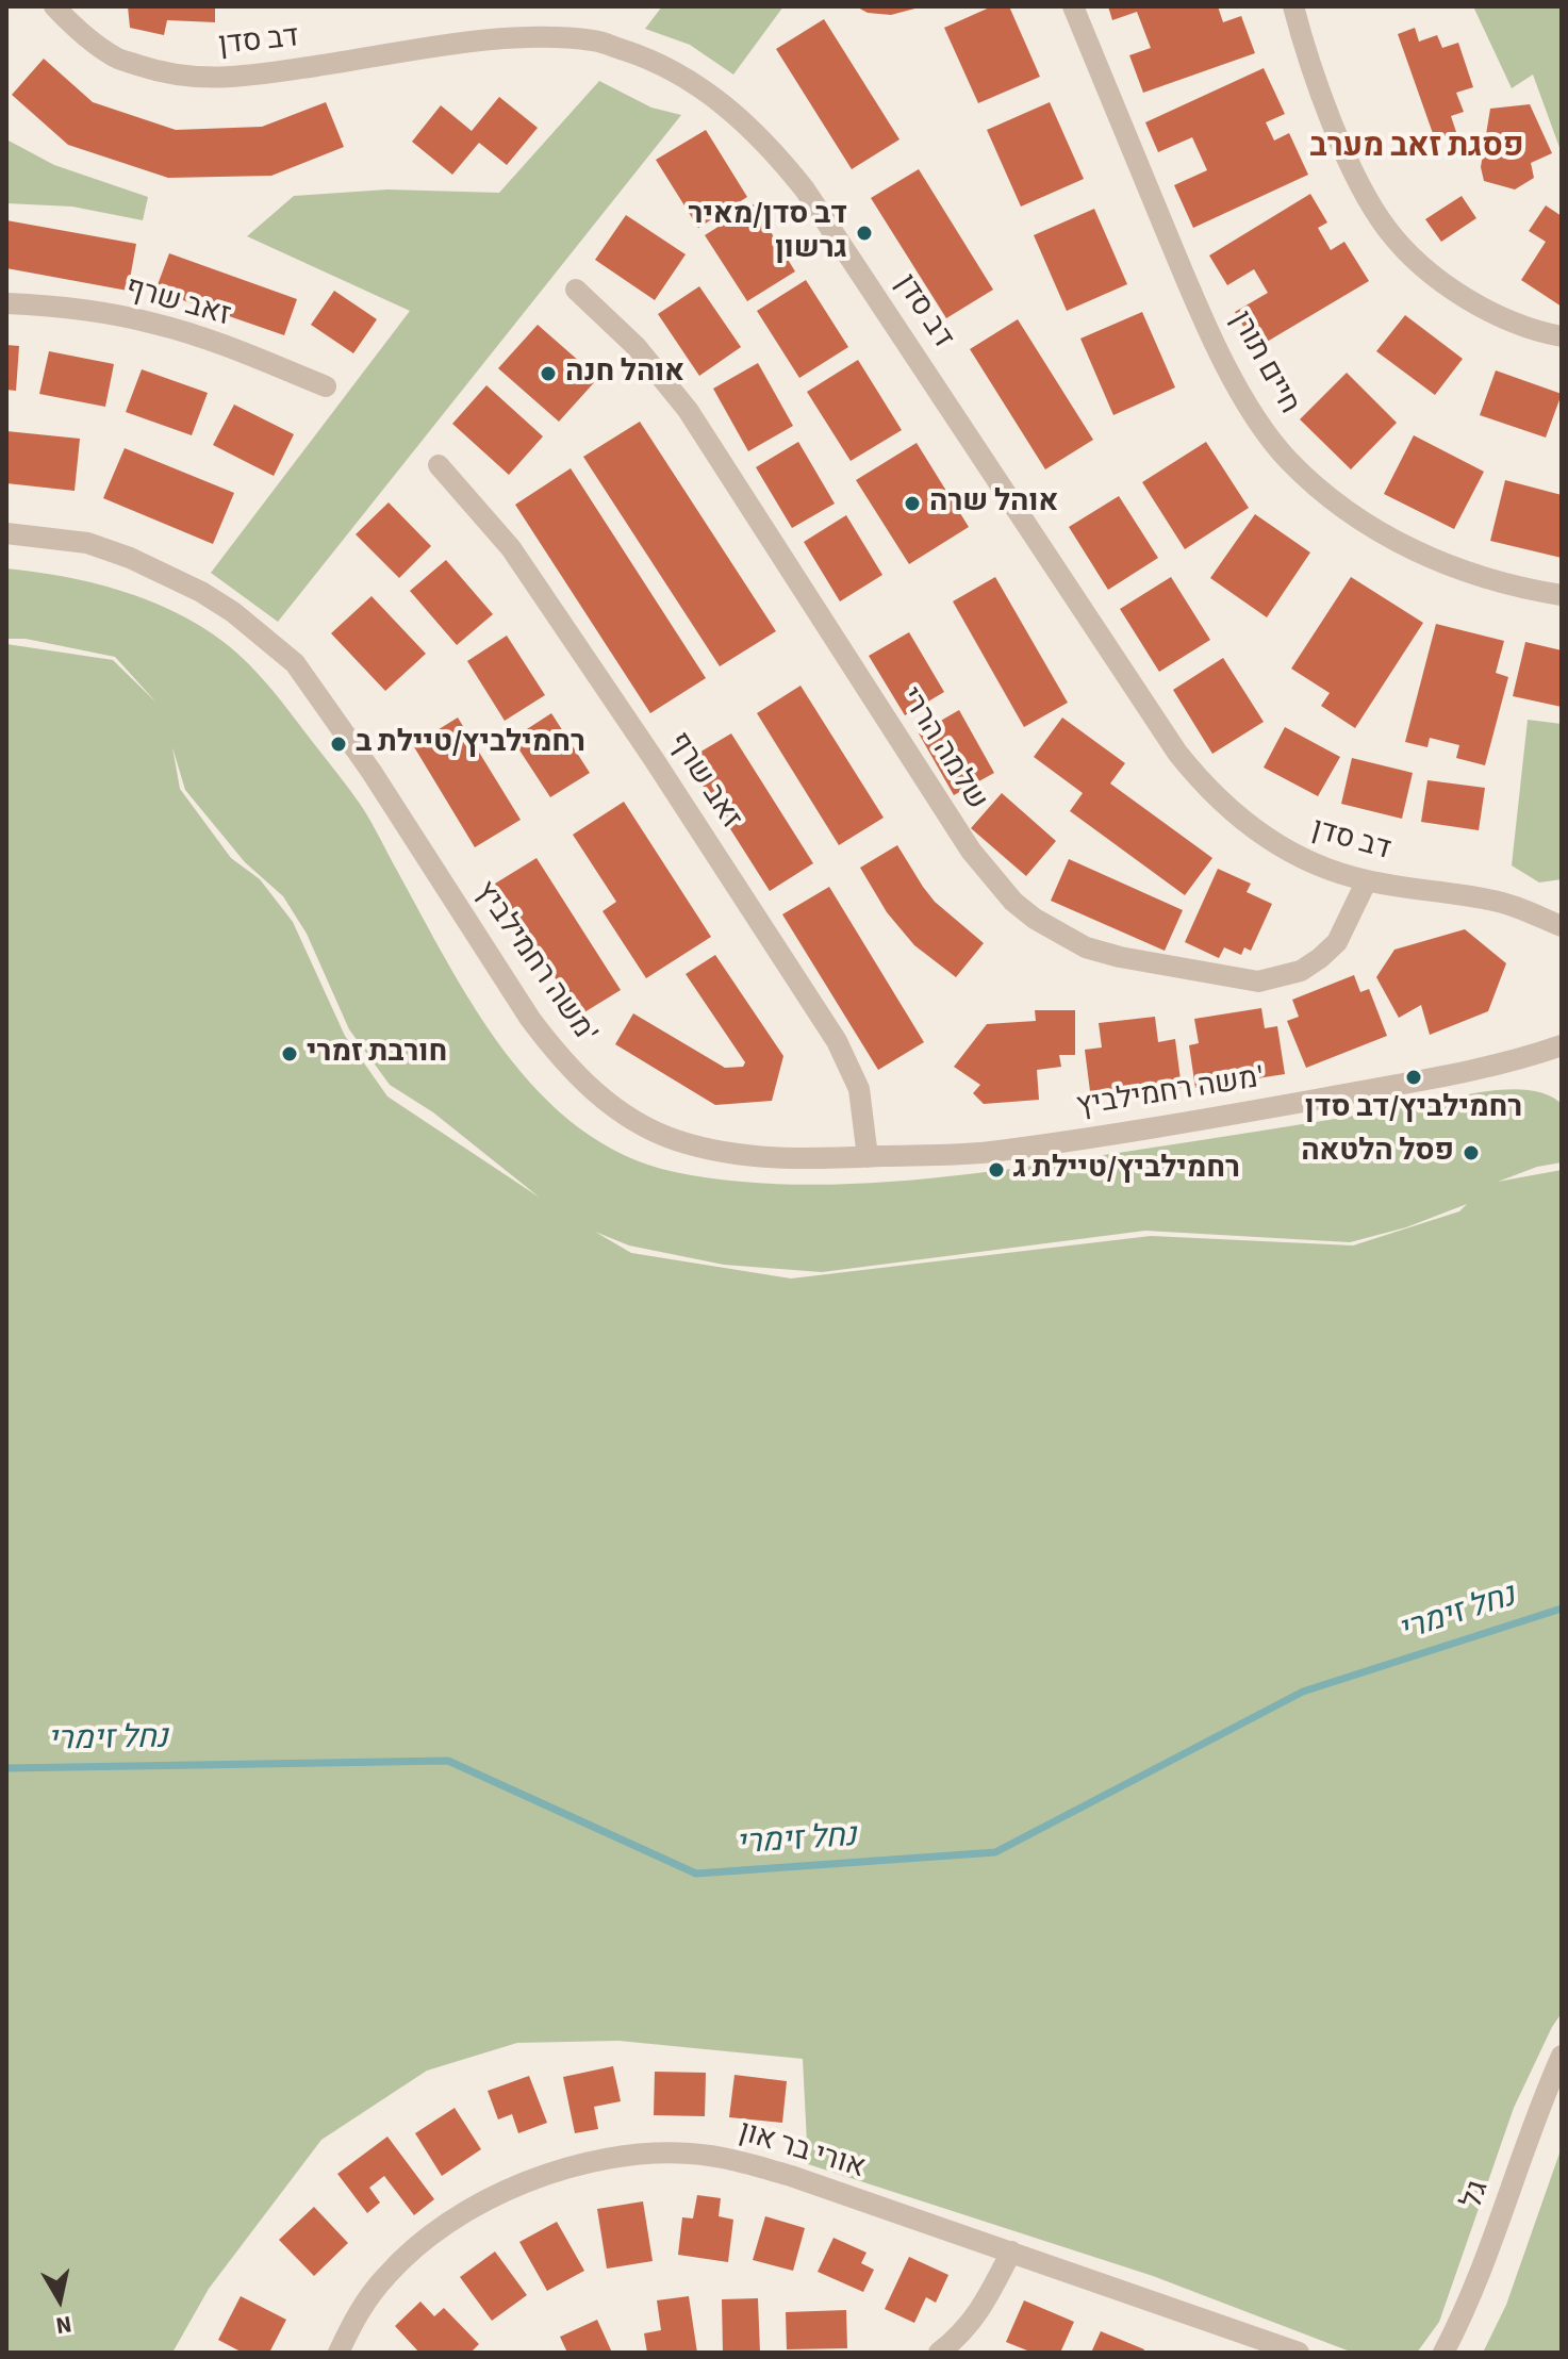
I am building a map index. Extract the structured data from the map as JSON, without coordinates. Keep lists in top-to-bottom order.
{
  "streets": {
    "street": [
      "דב סדן",
      "זאב שרף",
      "חיים תורן",
      "שלמה הררי",
      "משה רחמילביץ'",
      "אורי בר און",
      "גל"
    ]
  },
  "crossings": [
    ["דב סדן", "שלמה הררי"],
    ["זאב שרף", "משה רחמילביץ'"]
  ],
  "districts": ["פסגת זאב מערב"],
  "water": ["נחל זימרי"],
  "places": [
    "דב סדן/מאיר גרשון",
    "אוהל חנה",
    "אוהל שרה",
    "רחמילביץ/טיילת ב",
    "חורבת זמרי",
    "רחמילביץ/דב סדן",
    "פסל הלטאה",
    "רחמילביץ/טיילת ג"
  ],
  "north": "bottom"
}
